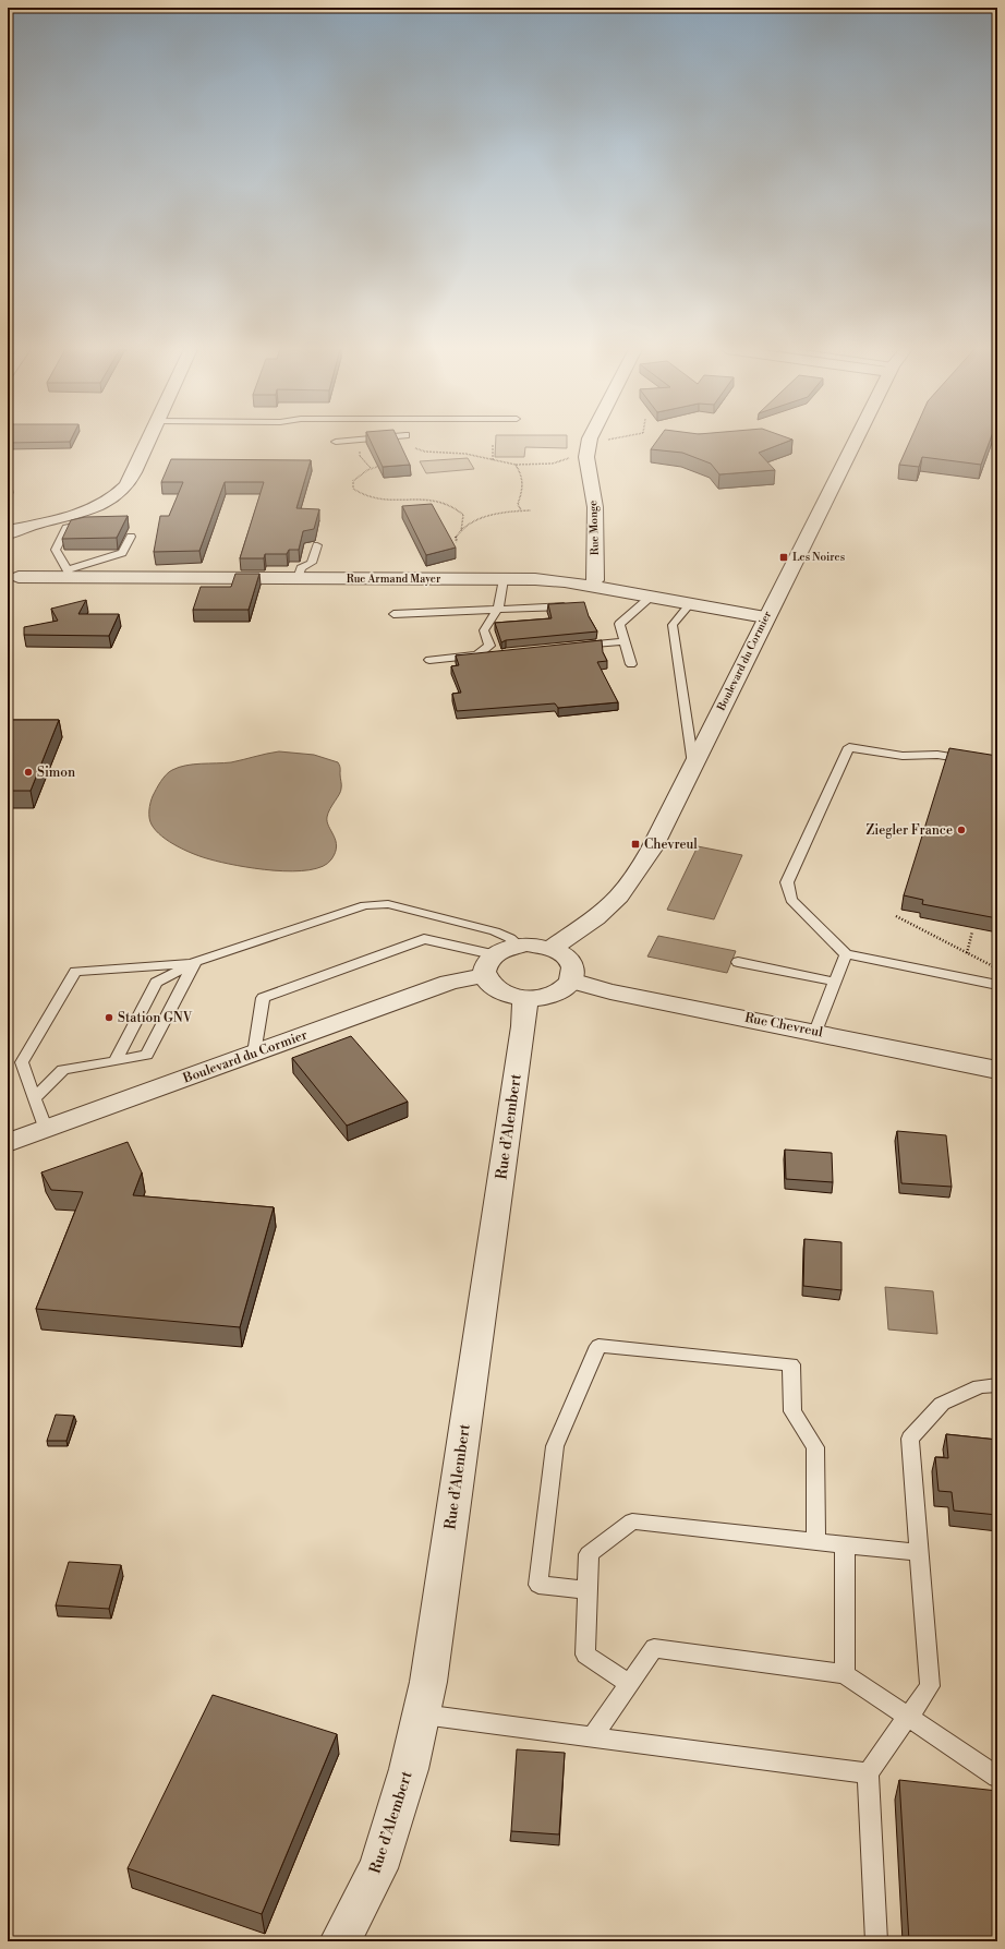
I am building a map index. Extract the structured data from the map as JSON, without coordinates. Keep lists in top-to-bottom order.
{
  "streets": {
    "street": [
      "Rue Monge",
      "Rue Armand Mayer",
      "Boulevard du Cormier",
      "Rue Chevreul",
      "Rue d’Alembert"
    ]
  },
  "crossings": [
    ["Rue Monge", "Rue Armand Mayer"],
    ["Rue Armand Mayer", "Boulevard du Cormier"],
    ["Boulevard du Cormier", "Rue Chevreul"],
    ["Boulevard du Cormier", "Rue d’Alembert"],
    ["Rue Chevreul", "Rue d’Alembert"]
  ],
  "places": {
    "transit": ["Les Noires", "Chevreul"],
    "other": ["Simon", "Ziegler France", "Station GNV"]
  }
}
